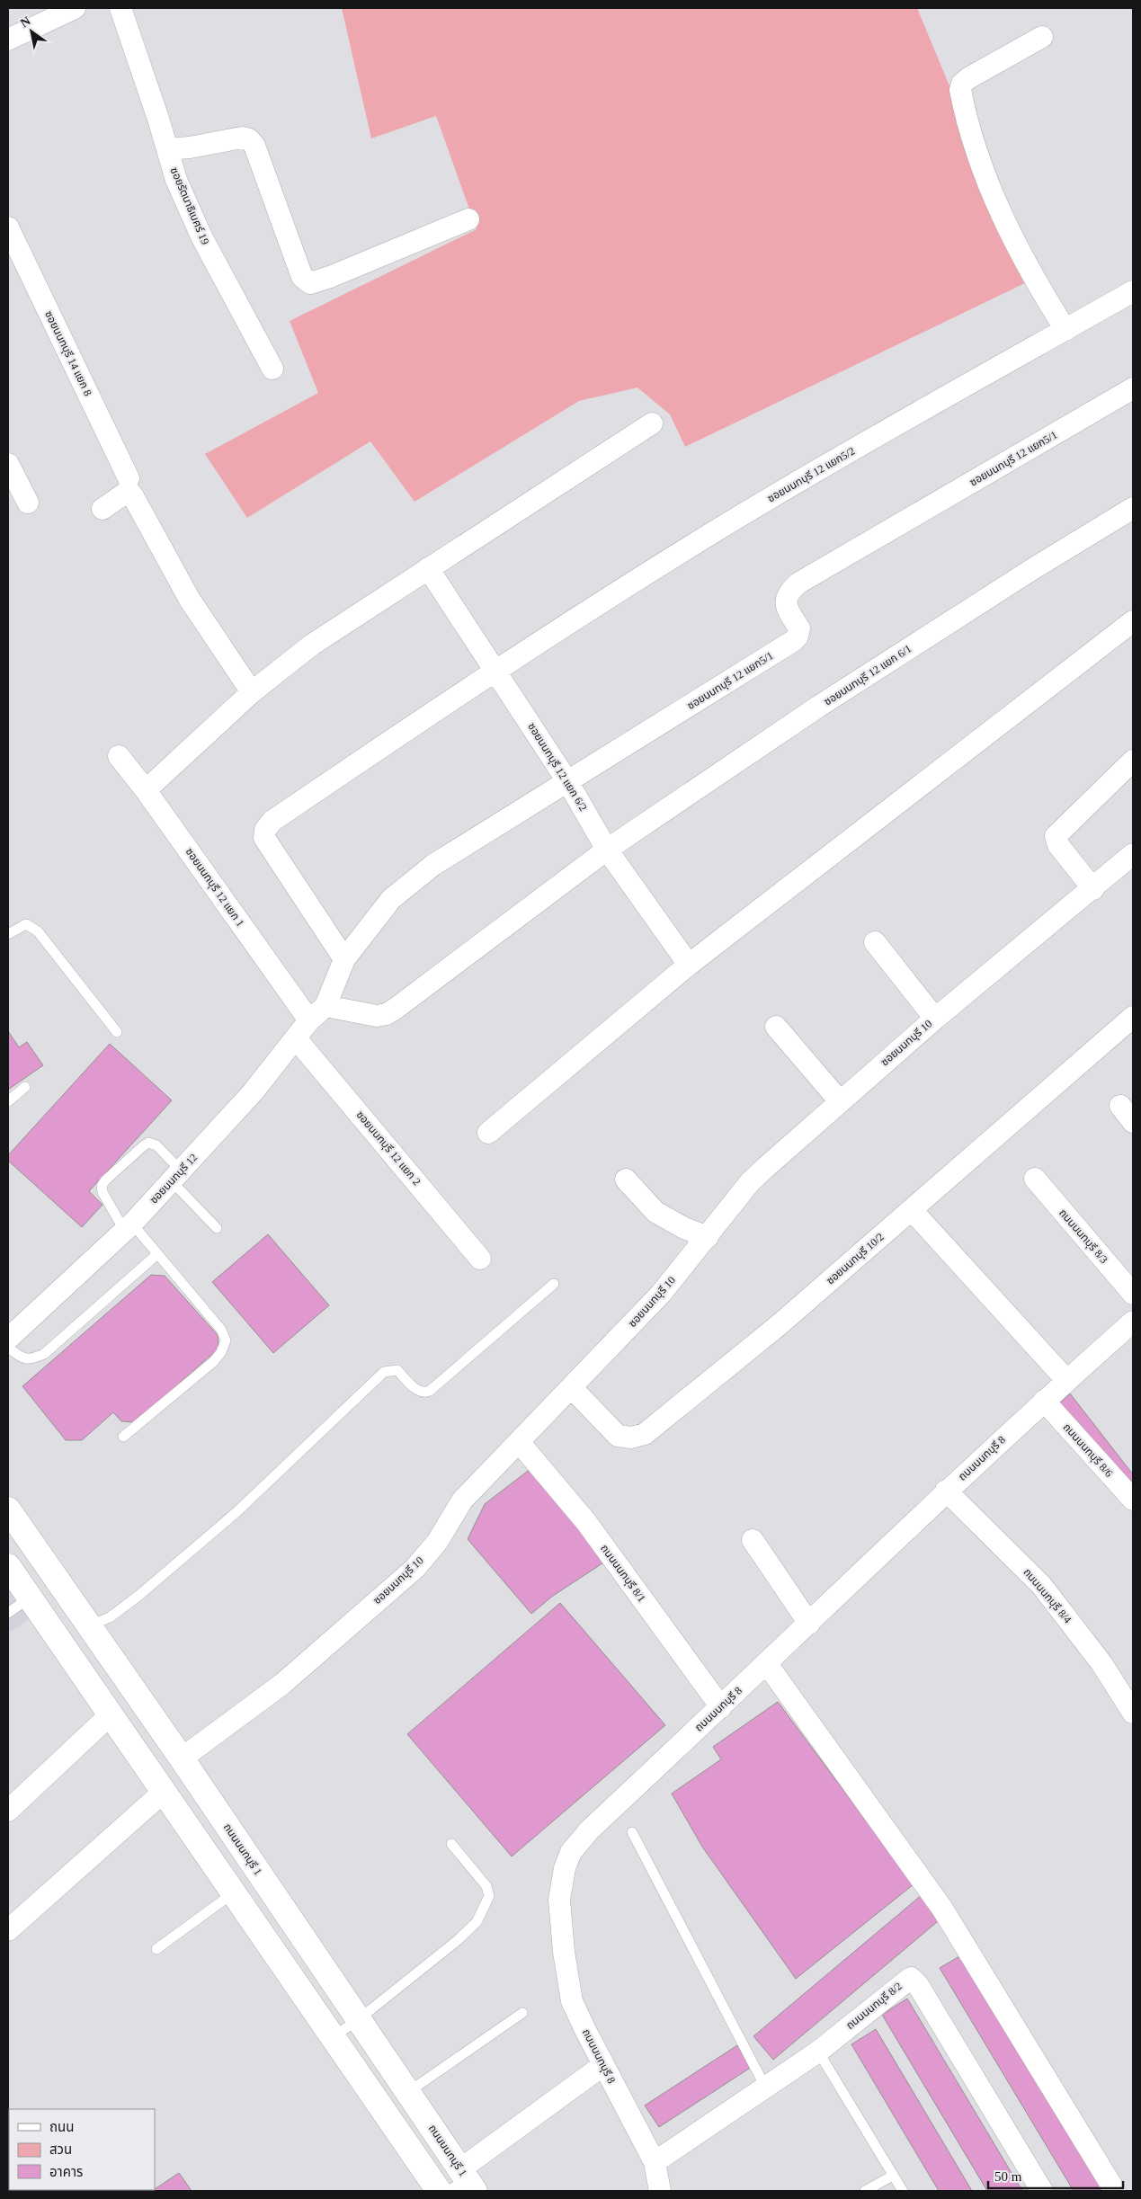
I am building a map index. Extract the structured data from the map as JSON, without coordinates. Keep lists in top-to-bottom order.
{
  "streets": {
    "main road": ["ถนนนนทบุรี 1"],
    "street": [
      "ซอยรัตนาธิเบศร์ 19",
      "ซอยนนทบุรี 14 แยก 8",
      "ซอยนนทบุรี 12 แยก5/1",
      "ซอยนนทบุรี 12 แยก5/2",
      "ซอยนนทบุรี 12 แยก 6/1",
      "ซอยนนทบุรี 12 แยก 6/2",
      "ซอยนนทบุรี 12 แยก 1",
      "ซอยนนทบุรี 10",
      "ซอยนนทบุรี 12 แยก 2",
      "ซอยนนทบุรี 12",
      "ถนนนนทบุรี 8/3",
      "ซอยนนทบุรี 10/2",
      "ถนนนนทบุรี 8/6",
      "ถนนนนทบุรี 8",
      "ถนนนนทบุรี 8/1",
      "ถนนนนทบุรี 8/4",
      "ถนนนนทบุรี 8/2"
    ]
  },
  "crossings": [
    ["ซอยนนทบุรี 12 แยก5/1", "ซอยนนทบุรี 12 แยก5/2"],
    ["ซอยนนทบุรี 12 แยก5/1", "ซอยนนทบุรี 12 แยก 6/1"],
    ["ซอยนนทบุรี 12 แยก5/1", "ซอยนนทบุรี 12 แยก 6/2"],
    ["ซอยนนทบุรี 12 แยก5/1", "ซอยนนทบุรี 12"],
    ["ซอยนนทบุรี 12 แยก5/2", "ซอยนนทบุรี 12 แยก 6/2"],
    ["ซอยนนทบุรี 12 แยก 6/1", "ซอยนนทบุรี 12 แยก 6/2"],
    ["ซอยนนทบุรี 12 แยก 6/1", "ซอยนนทบุรี 12"],
    ["ซอยนนทบุรี 12 แยก 1", "ซอยนนทบุรี 12"],
    ["ซอยนนทบุรี 10", "ซอยนนทบุรี 10/2"],
    ["ซอยนนทบุรี 10", "ถนนนนทบุรี 8/1"],
    ["ซอยนนทบุรี 10", "ถนนนนทบุรี 1"],
    ["ซอยนนทบุรี 12 แยก 2", "ซอยนนทบุรี 12"],
    ["ถนนนนทบุรี 8/6", "ถนนนนทบุรี 8"],
    ["ถนนนนทบุรี 8", "ถนนนนทบุรี 8/1"],
    ["ถนนนนทบุรี 8", "ถนนนนทบุรี 8/4"],
    ["ถนนนนทบุรี 8", "ถนนนนทบุรี 8/2"]
  ],
  "legend": ["ถนน", "สวน", "อาคาร"],
  "scale_bar": "50 m",
  "north": "top left"
}
